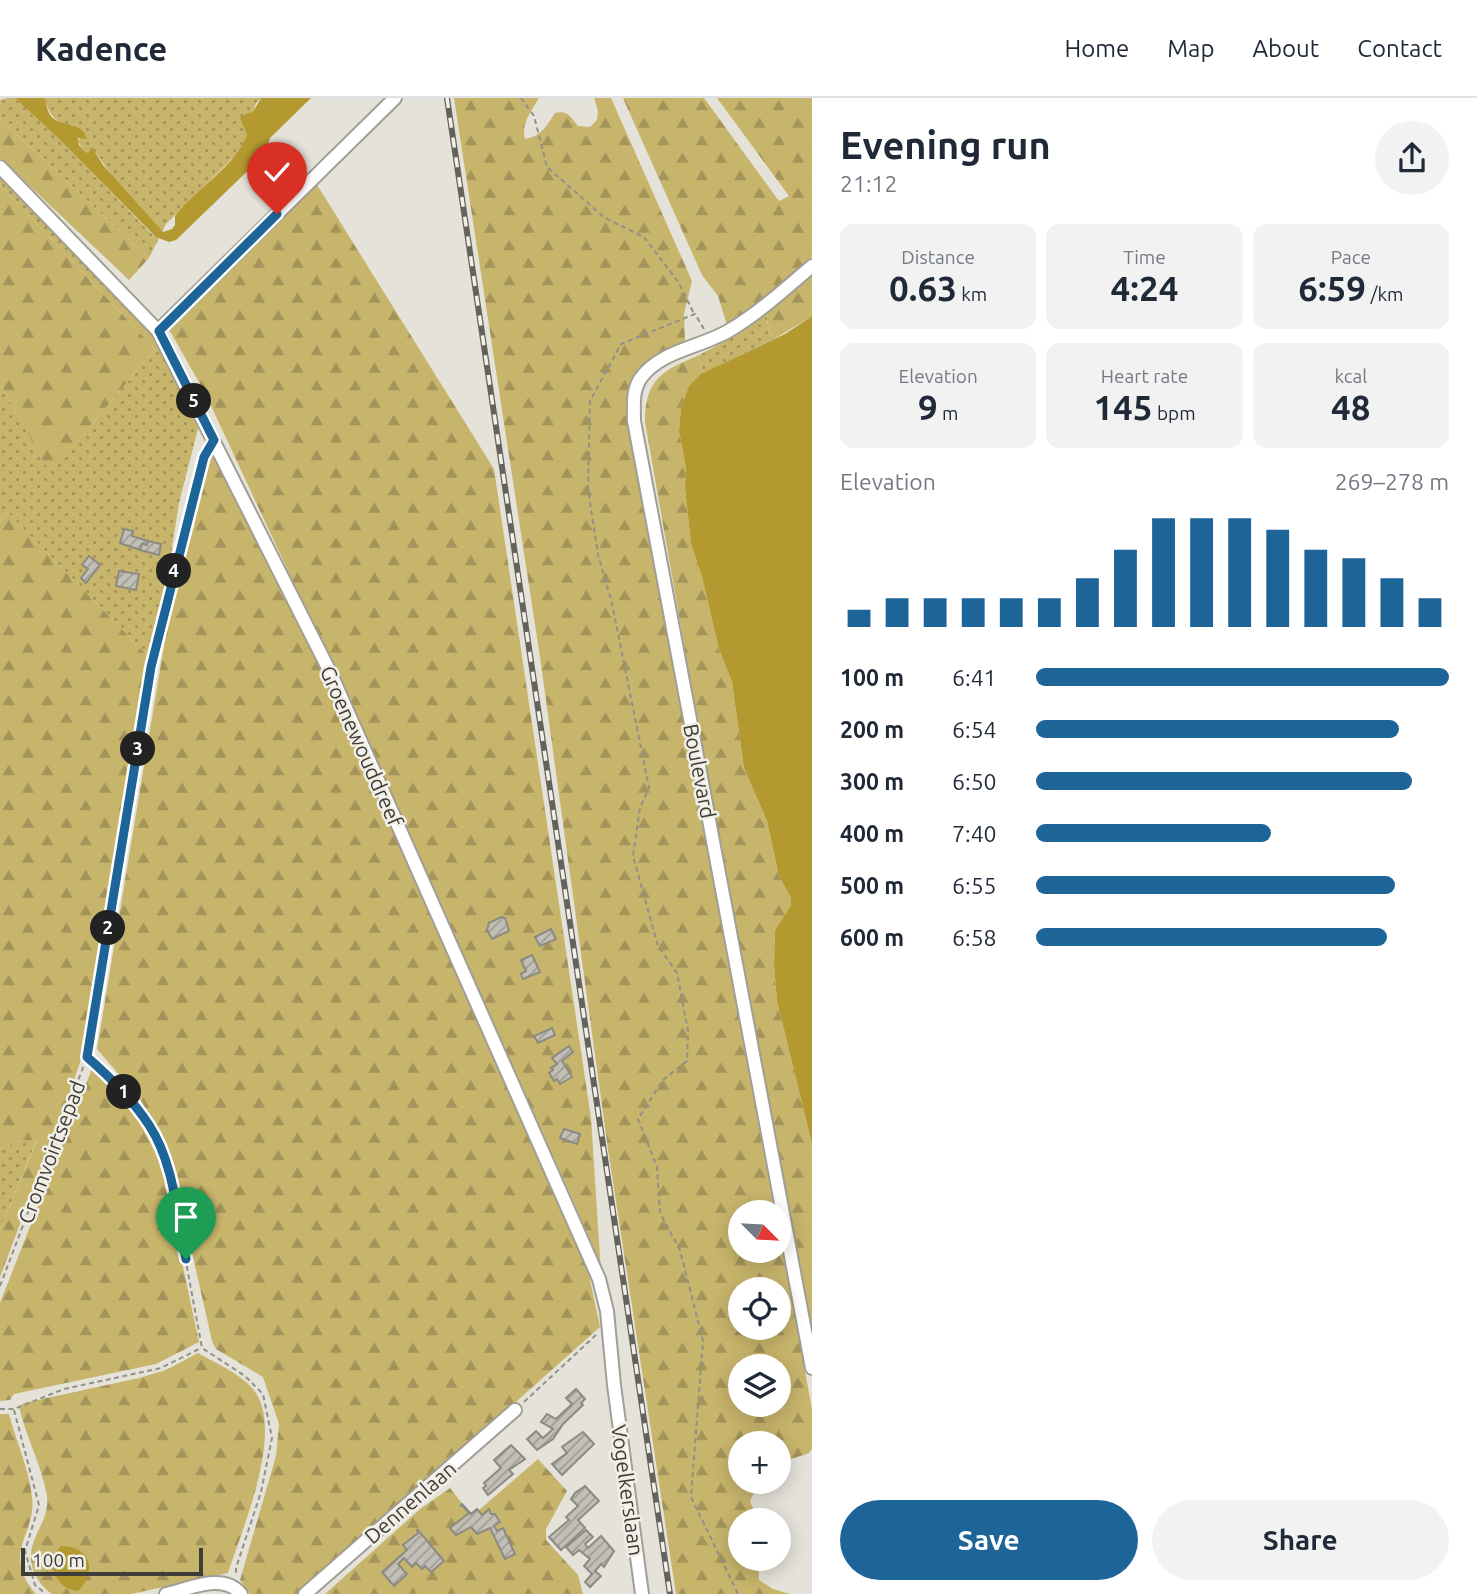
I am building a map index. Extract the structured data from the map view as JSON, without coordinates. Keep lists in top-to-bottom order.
{
  "streets": {
    "street": [
      "Groenewouddreef",
      "Boulevard",
      "Vogelkerslaan",
      "Dennenlaan"
    ],
    "path": ["Cromvoirtsepad"]
  },
  "crossings": [
    ["Groenewouddreef", "Cromvoirtsepad"],
    ["Groenewouddreef", "Vogelkerslaan"]
  ],
  "scale_bar": "100 m",
  "north": "bottom right",
  "page": {
    "header": "Kadence",
    "nav": [
      "Home",
      "Map",
      "About",
      "Contact"
    ],
    "heading": ["Evening run", "21:12"],
    "stats": [
      ["Distance", "0.63 km"],
      ["Time", "4:24"],
      ["Pace", "6:59 /km"],
      ["Elevation", "9 m"],
      ["Heart rate", "145 bpm"],
      ["kcal", "48"]
    ],
    "pins": [
      "5",
      "4",
      "3",
      "2",
      "1"
    ],
    "chart": ["Elevation", "269–278 m"],
    "list": [
      {
        "name": "100 m",
        "note": "6:41"
      },
      {
        "name": "200 m",
        "note": "6:54"
      },
      {
        "name": "300 m",
        "note": "6:50"
      },
      {
        "name": "400 m",
        "note": "7:40"
      },
      {
        "name": "500 m",
        "note": "6:55"
      },
      {
        "name": "600 m",
        "note": "6:58"
      }
    ],
    "map_buttons": ["+", "−"],
    "buttons": ["Save", "Share"],
    "scale": "100 m"
  }
}
